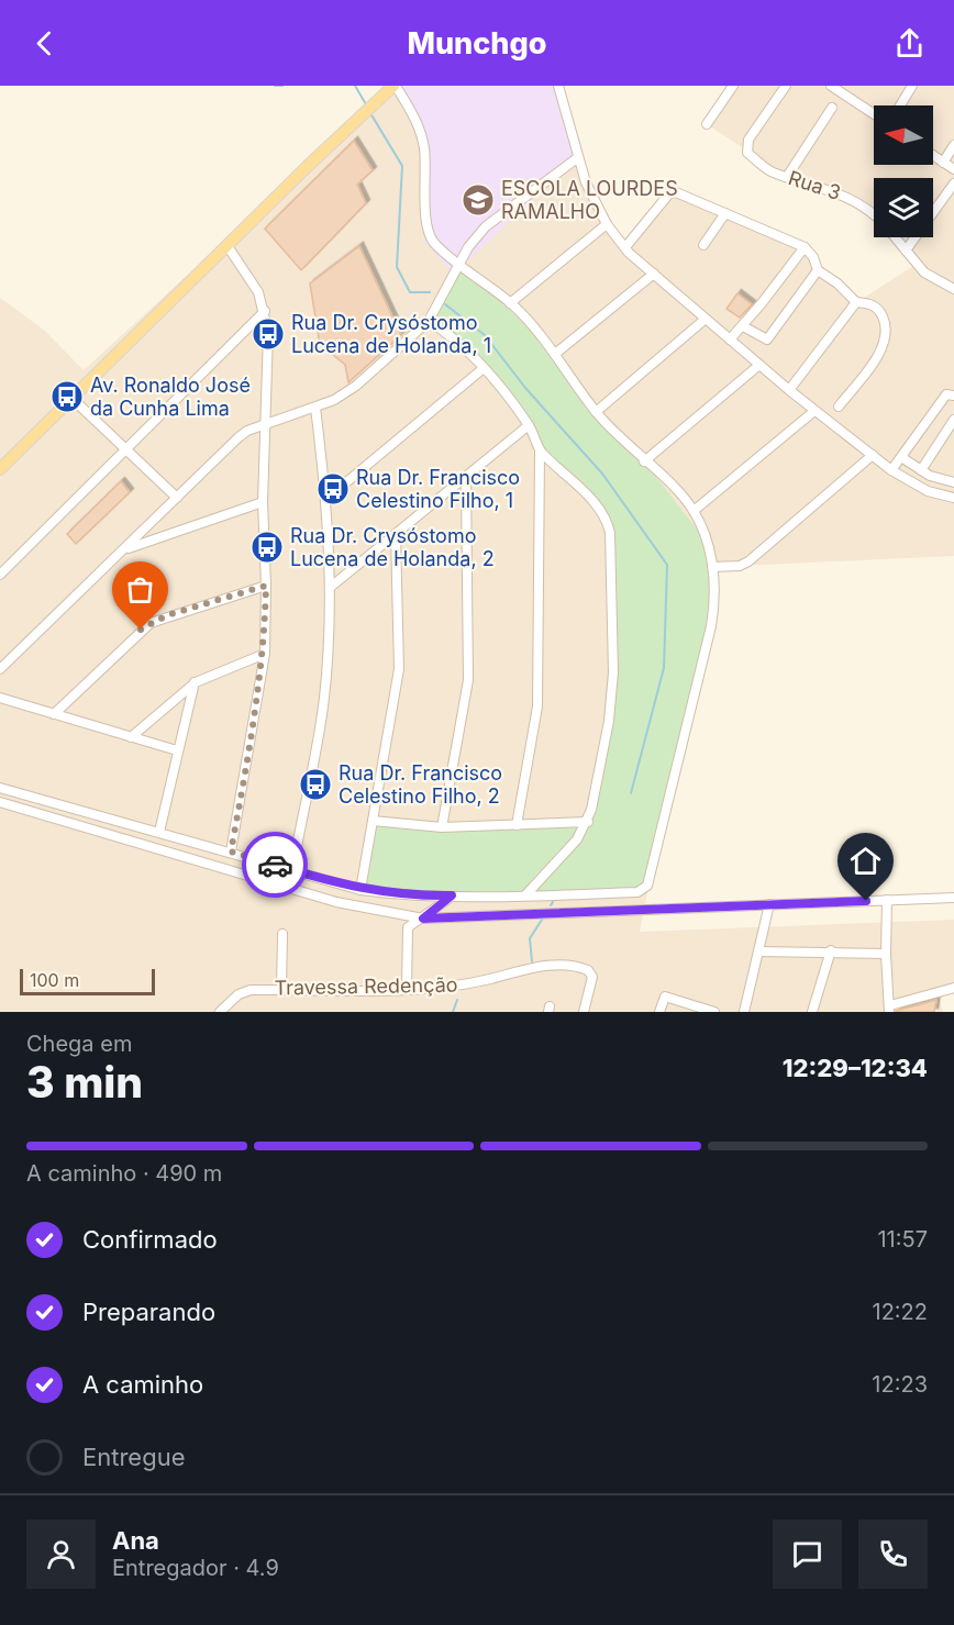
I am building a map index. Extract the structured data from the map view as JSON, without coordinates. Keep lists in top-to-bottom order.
{
  "streets": {
    "street": ["Rua 3", "Travessa Redenção"]
  },
  "places": {
    "school or university": ["ESCOLA LOURDES RAMALHO"],
    "bus stop": [
      "Rua Dr. Crysóstomo Lucena de Holanda, 1",
      "Av. Ronaldo José da Cunha Lima",
      "Rua Dr. Francisco Celestino Filho, 1",
      "Rua Dr. Crysóstomo Lucena de Holanda, 2",
      "Rua Dr. Francisco Celestino Filho, 2"
    ]
  },
  "scale_bar": "100 m",
  "north": "left",
  "page": {
    "header": "Munchgo",
    "scale": "100 m",
    "heading": ["3 min", "Chega em", "12:29–12:34"],
    "panel": ["Ana", "Entregador · 4.9"],
    "bar": "A caminho · 490 m",
    "list": [
      ["Confirmado", "11:57"],
      ["Preparando", "12:22"],
      ["A caminho", "12:23"],
      "Entregue"
    ]
  }
}
